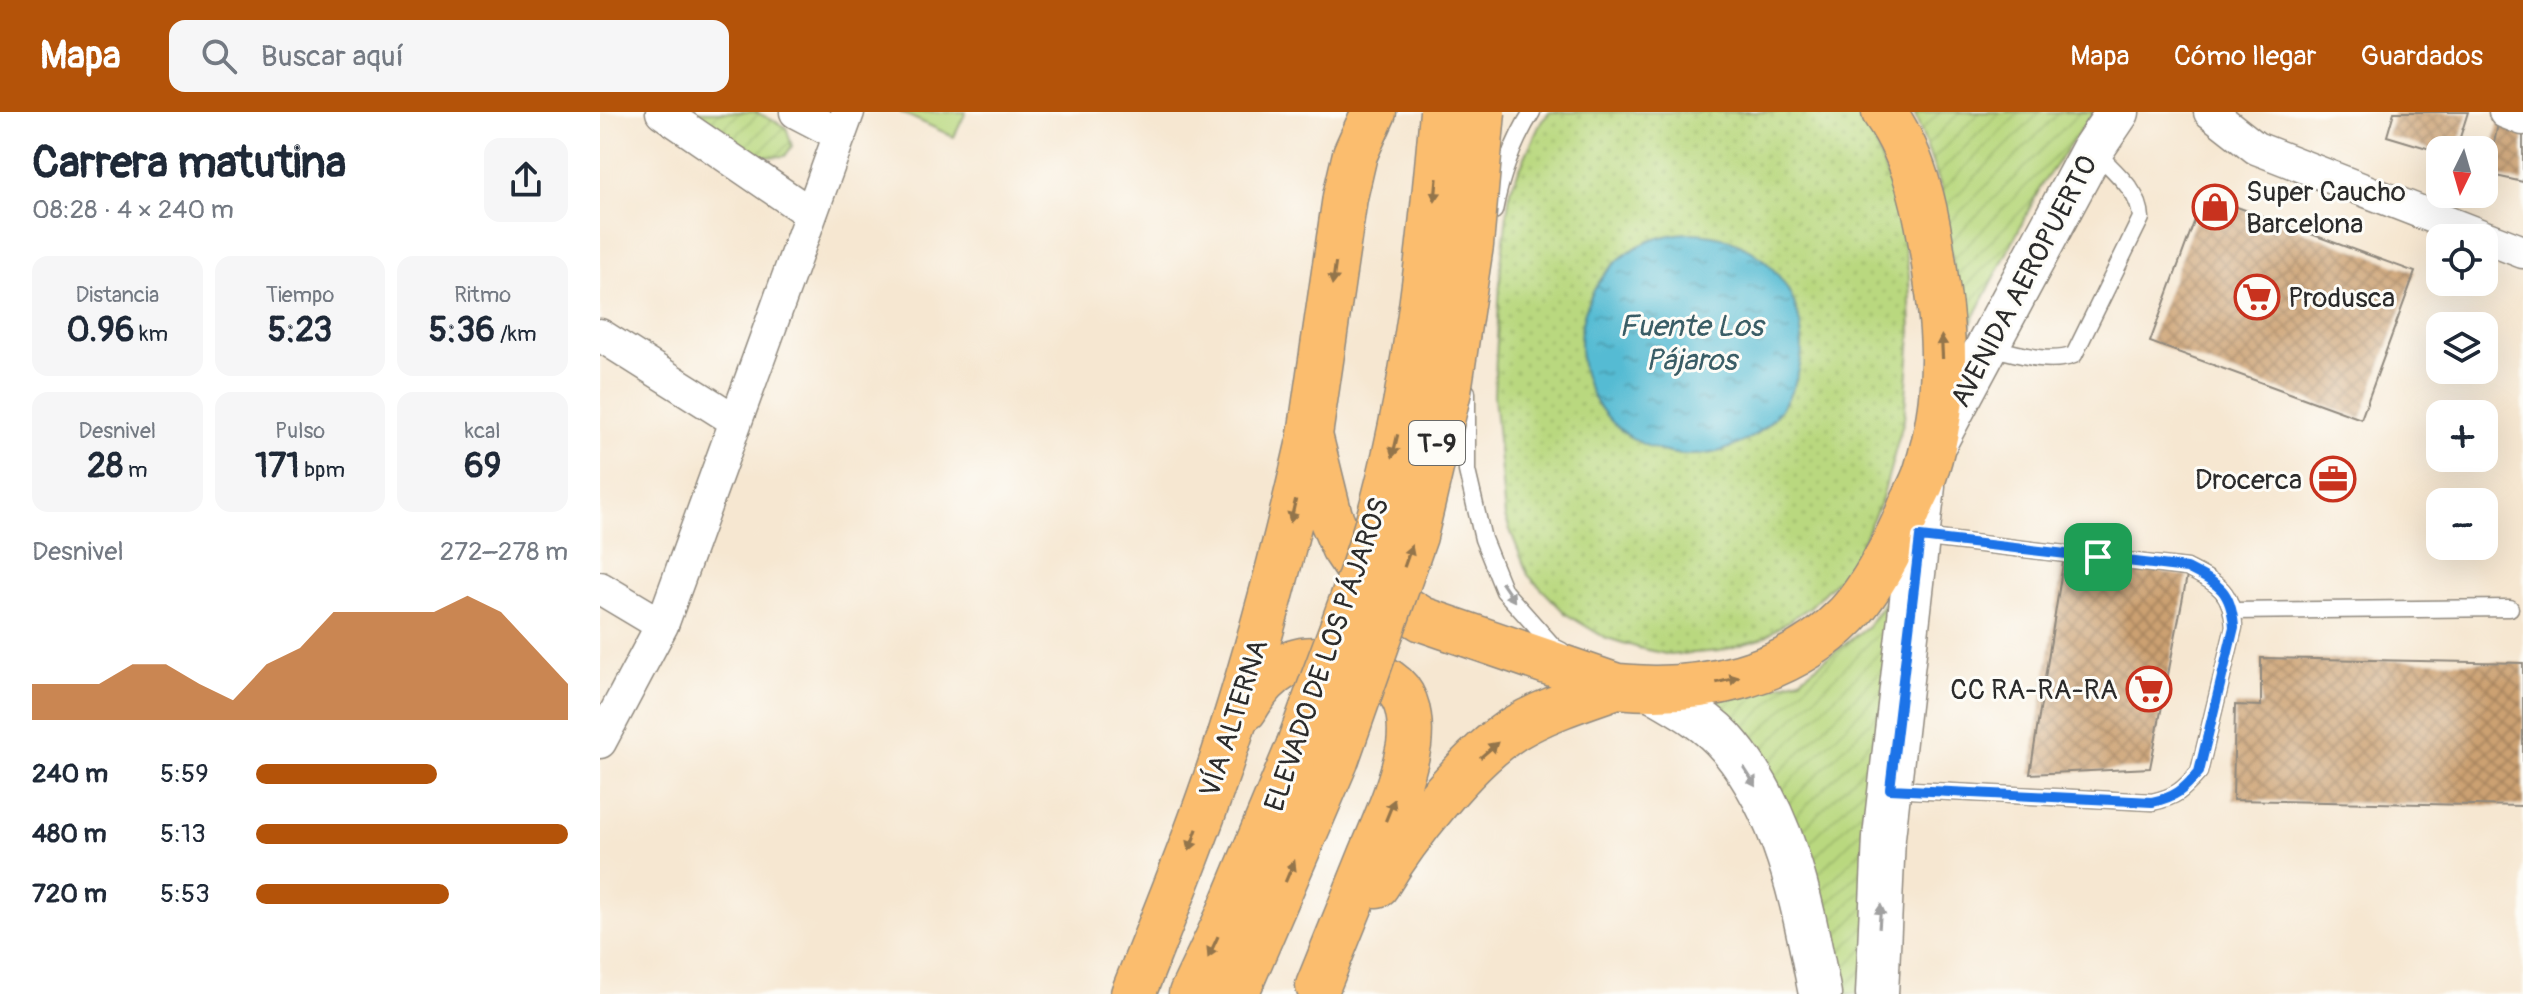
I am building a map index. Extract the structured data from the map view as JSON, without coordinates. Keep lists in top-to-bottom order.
{
  "streets": {
    "highway": ["T-9", "ELEVADO DE LOS PÁJAROS", "VÍA ALTERNA"],
    "street": ["AVENIDA AEROPUERTO"]
  },
  "one_way": ["VÍA ALTERNA"],
  "water": ["Fuente Los Pájaros"],
  "places": {
    "shop": ["Super Caucho Barcelona"],
    "supermarket": ["Produsca", "CC RA-RA-RA"],
    "office": ["Drocerca"]
  },
  "north": "bottom",
  "page": {
    "header": "Mapa",
    "search": "Buscar aquí",
    "nav": ["Mapa", "Cómo llegar", "Guardados"],
    "heading": ["Carrera matutina", "08:28 · 4 × 240 m"],
    "map_buttons": ["+", "−"],
    "stats": [
      ["Distancia", "0.96 km"],
      ["Tiempo", "5:23"],
      ["Ritmo", "5:36 /km"],
      ["Desnivel", "28 m"],
      ["Pulso", "171 bpm"],
      ["kcal", "69"]
    ],
    "chart": ["Desnivel", "272–278 m"],
    "list": [
      {
        "name": "240 m",
        "note": "5:59"
      },
      {
        "name": "480 m",
        "note": "5:13"
      },
      {
        "name": "720 m",
        "note": "5:53"
      }
    ]
  }
}
